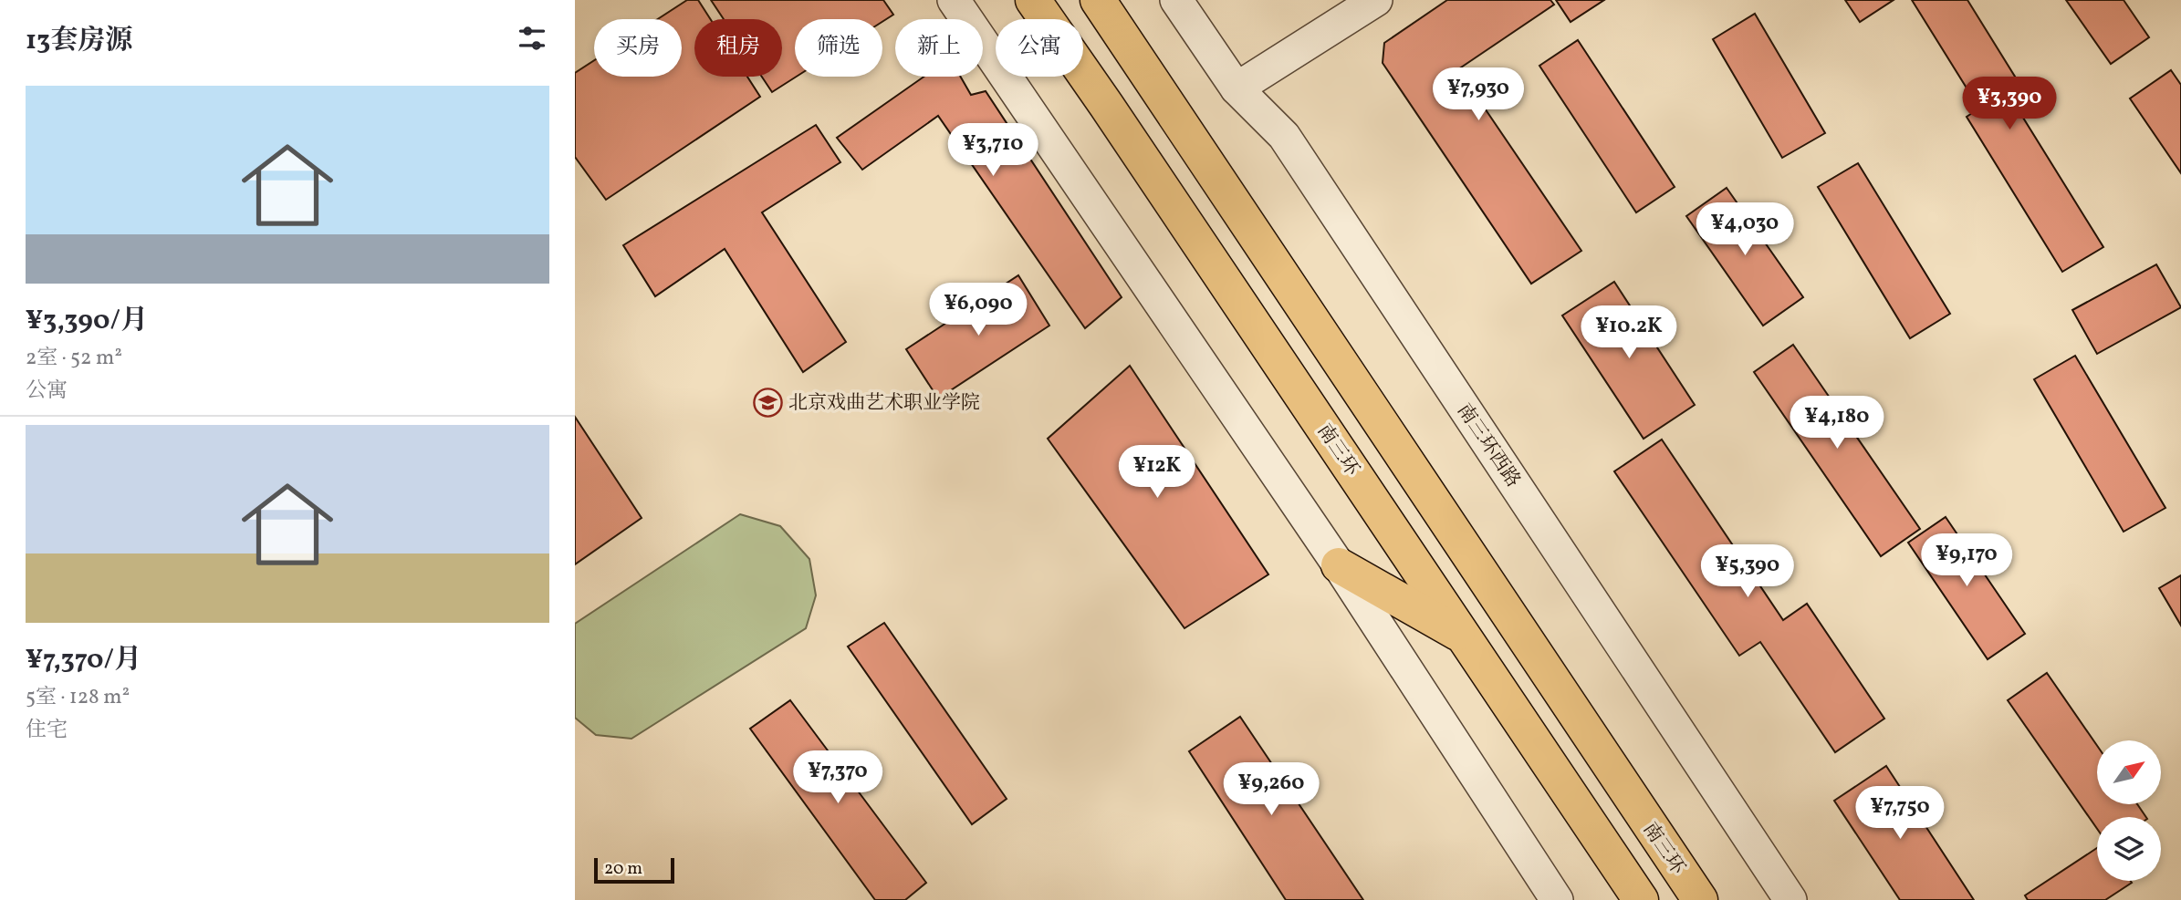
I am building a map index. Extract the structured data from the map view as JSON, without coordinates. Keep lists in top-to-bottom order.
{
  "streets": {
    "highway": ["南三环"],
    "street": ["南三环西路"]
  },
  "places": {
    "school or university": ["北京戏曲艺术职业学院"]
  },
  "scale_bar": "20 m",
  "north": "top right",
  "page": {
    "heading": "13套房源",
    "chip": [
      "买房",
      "租房",
      "筛选",
      "新上",
      "公寓"
    ],
    "price": [
      "¥7,930",
      "¥3,390",
      "¥3,710",
      "¥4,030",
      "¥6,090",
      "¥10.2K",
      "¥4,180",
      "¥12K",
      "¥9,170",
      "¥5,390",
      "¥7,370",
      "¥9,260",
      "¥7,750"
    ],
    "list": [
      {
        "name": "¥3,390/月",
        "note": "2室 · 52 m² · 公寓"
      },
      {
        "name": "¥7,370/月",
        "note": "5室 · 128 m² · 住宅"
      }
    ],
    "scale": "20 m"
  }
}
